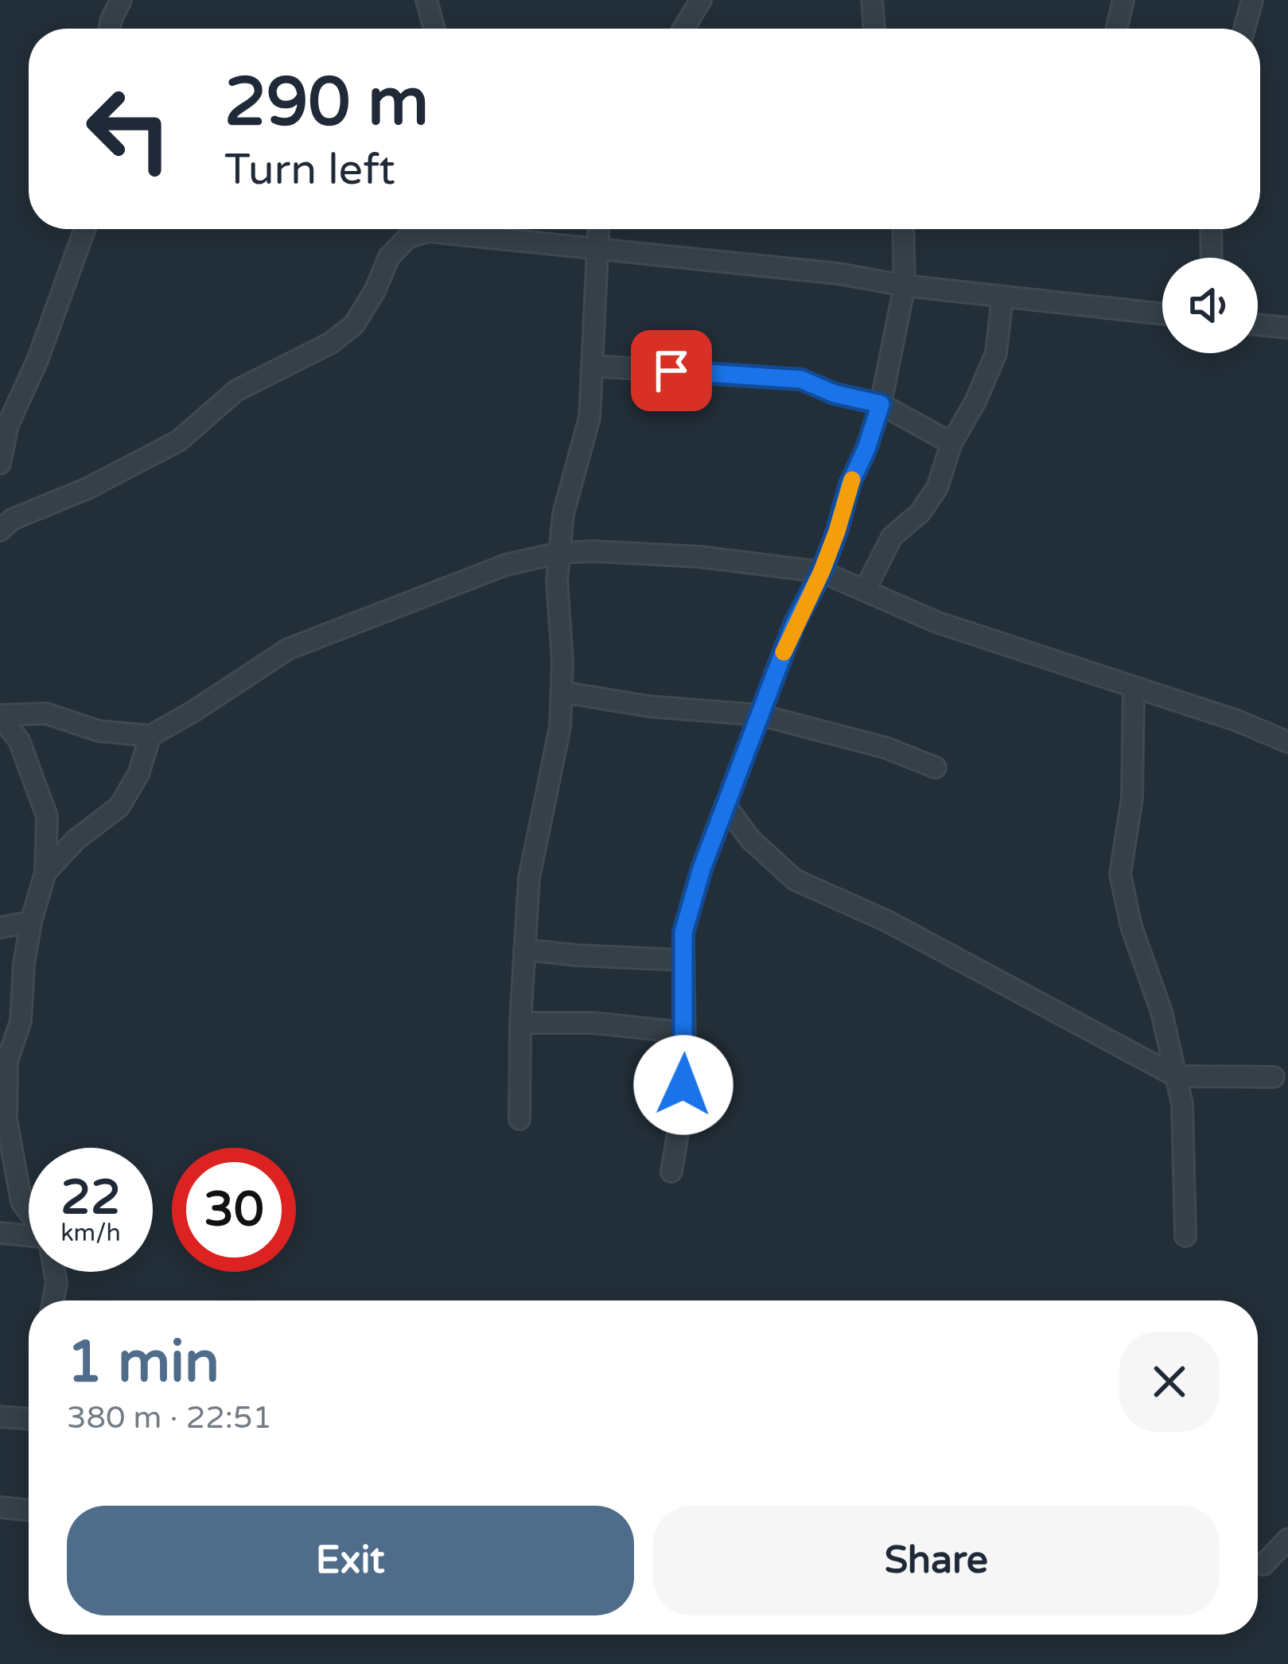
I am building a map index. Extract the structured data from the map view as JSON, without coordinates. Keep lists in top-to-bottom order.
{
  "page": {
    "turn": ["290 m", "Turn left"],
    "speed": "22 km/h",
    "limit": "30",
    "heading": ["1 min", "380 m · 22:51"],
    "buttons": ["Exit", "Share"]
  }
}
